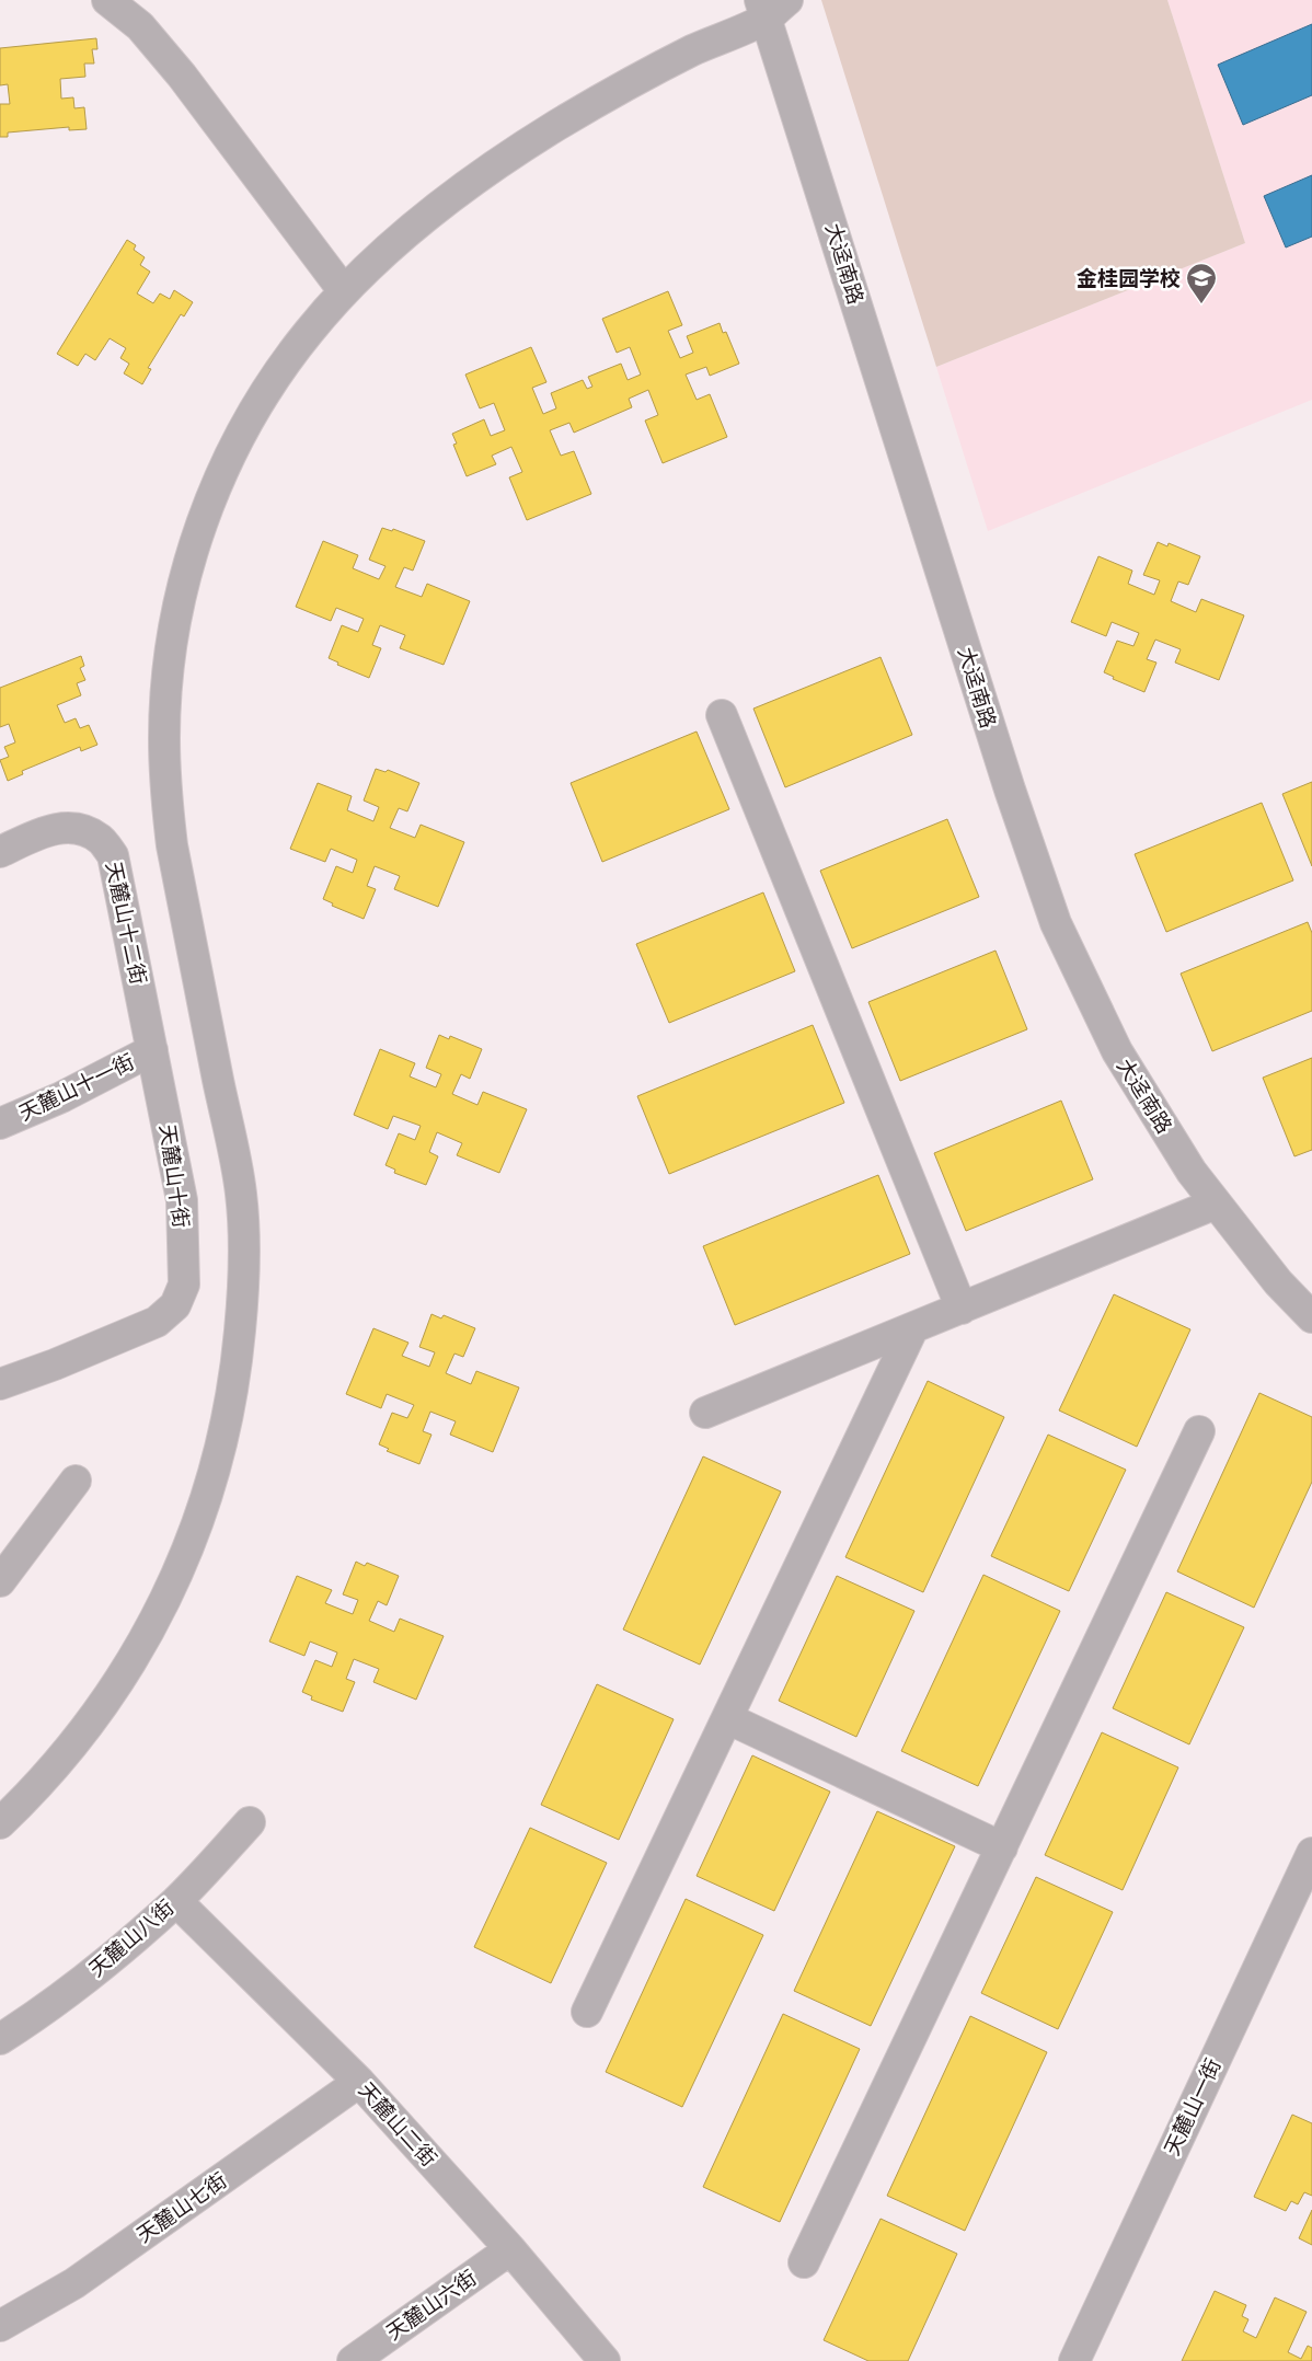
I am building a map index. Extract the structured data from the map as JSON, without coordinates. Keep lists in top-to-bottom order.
{
  "streets": {
    "street": [
      "大迳南路",
      "天麓山十二街",
      "天麓山十一街",
      "天麓山十街",
      "天麓山八街",
      "天麓山一街",
      "天麓山二街",
      "天麓山七街",
      "天麓山六街"
    ]
  },
  "crossings": [
    ["天麓山十二街", "天麓山十一街"],
    ["天麓山十二街", "天麓山十街"],
    ["天麓山十一街", "天麓山十街"],
    ["天麓山八街", "天麓山二街"],
    ["天麓山二街", "天麓山七街"],
    ["天麓山二街", "天麓山六街"]
  ],
  "places": {
    "school or university": ["金桂园学校"]
  }
}
